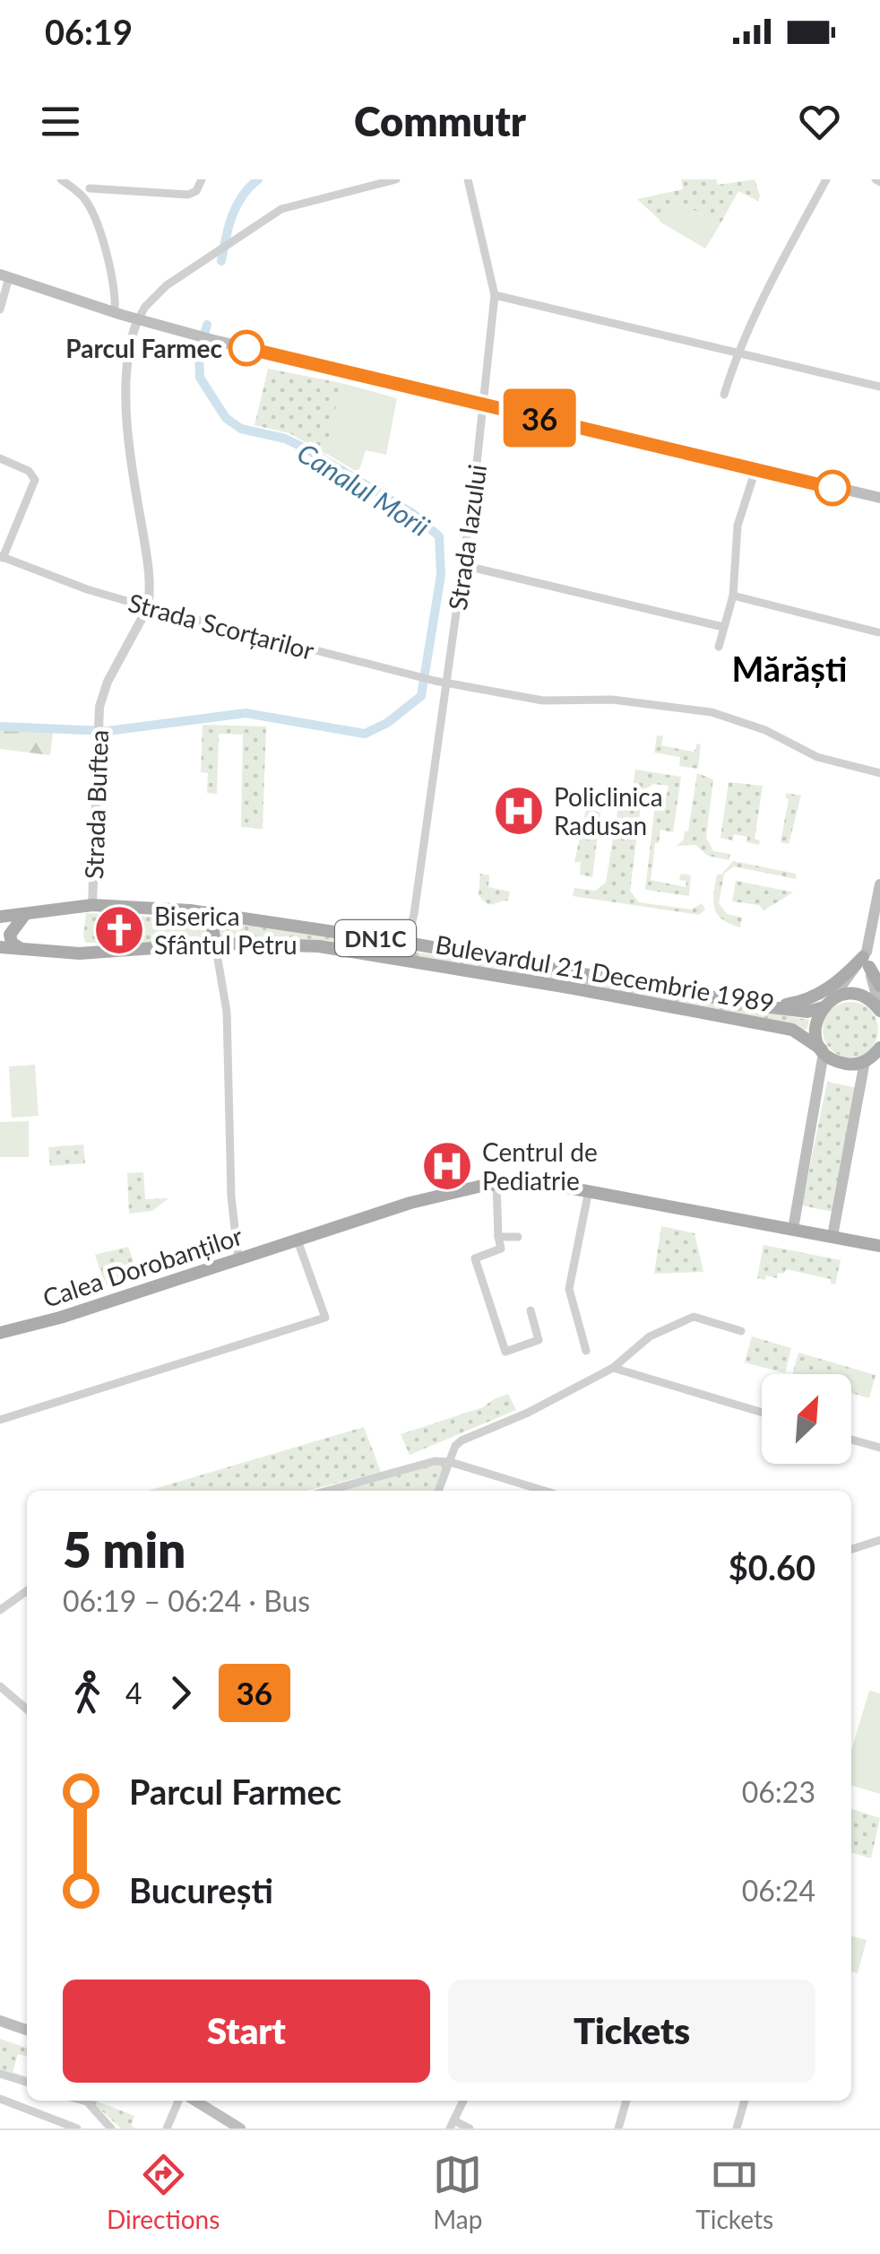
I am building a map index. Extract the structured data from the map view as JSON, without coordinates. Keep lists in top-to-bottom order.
{
  "streets": {
    "main road": ["DN1C", "Bulevardul 21 Decembrie 1989", "Calea Dorobanților"],
    "street": ["Strada Iazului", "Strada Scorțarilor", "Strada Buftea"]
  },
  "crossings": [
    ["Strada Iazului", "Strada Scorțarilor"],
    ["Strada Iazului", "Bulevardul 21 Decembrie 1989"],
    ["Strada Scorțarilor", "Strada Buftea"],
    ["Strada Buftea", "Bulevardul 21 Decembrie 1989"],
    ["DN1C", "Bulevardul 21 Decembrie 1989"]
  ],
  "districts": ["Mărăști"],
  "water": ["Canalul Morii"],
  "places": {
    "other": ["Parcul Farmec"],
    "hospital": ["Policlinica Radusan", "Centrul de Pediatrie"],
    "church": ["Biserica Sfântul Petru"]
  },
  "lines": ["bus line 36"],
  "north": "top right",
  "page": {
    "status": "06:19",
    "header": "Commutr",
    "on_map": "36",
    "heading": ["5 min", "06:19 – 06:24 · Bus", "$0.60"],
    "legs": ["4", "36"],
    "list": [
      {
        "name": "Parcul Farmec",
        "value": "06:23"
      },
      {
        "name": "București",
        "value": "06:24"
      }
    ],
    "buttons": ["Start", "Tickets"],
    "tabs": ["Directions", "Map", "Tickets"]
  }
}
